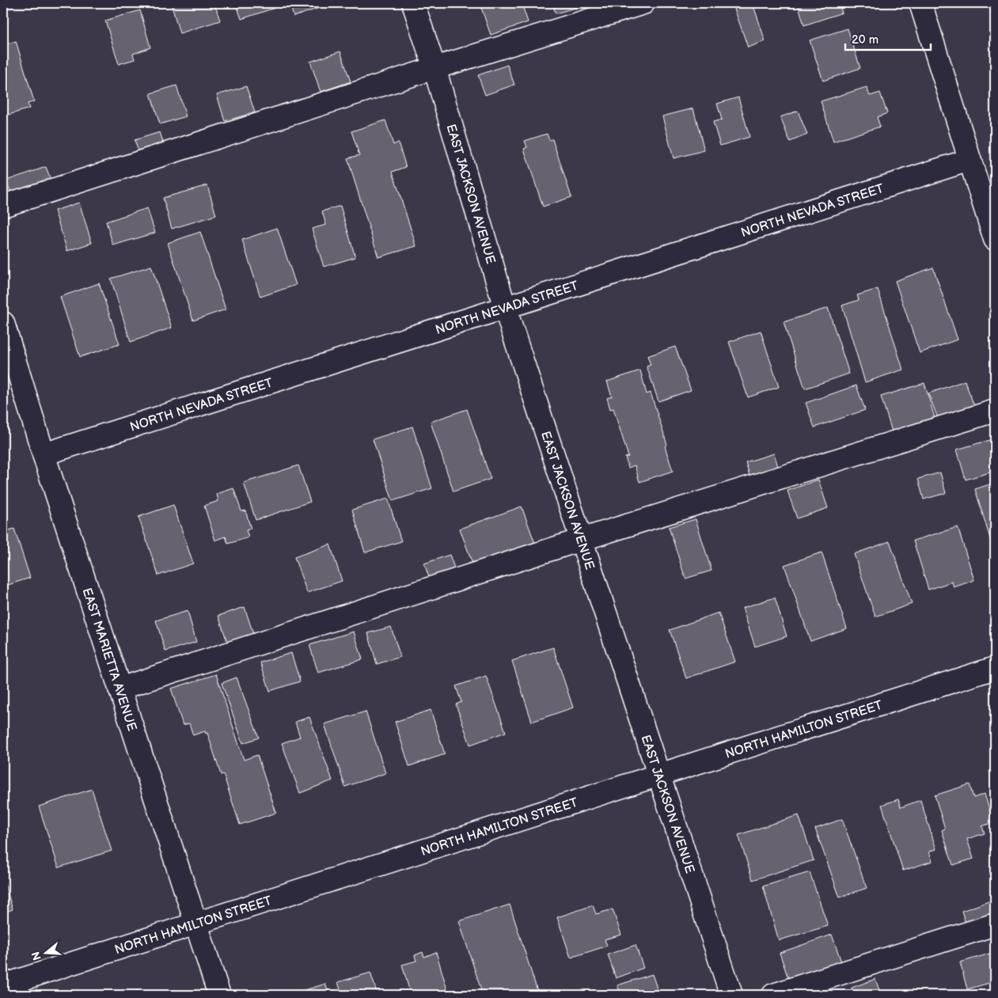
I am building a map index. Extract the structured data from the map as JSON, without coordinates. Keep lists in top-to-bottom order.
{
  "streets": {
    "street": [
      "EAST JACKSON AVENUE",
      "NORTH NEVADA STREET",
      "EAST MARIETTA AVENUE",
      "NORTH HAMILTON STREET"
    ]
  },
  "crossings": [
    ["EAST JACKSON AVENUE", "NORTH NEVADA STREET"],
    ["EAST JACKSON AVENUE", "NORTH HAMILTON STREET"],
    ["NORTH NEVADA STREET", "EAST MARIETTA AVENUE"],
    ["EAST MARIETTA AVENUE", "NORTH HAMILTON STREET"]
  ],
  "scale_bar": "20 m",
  "north": "left"
}
